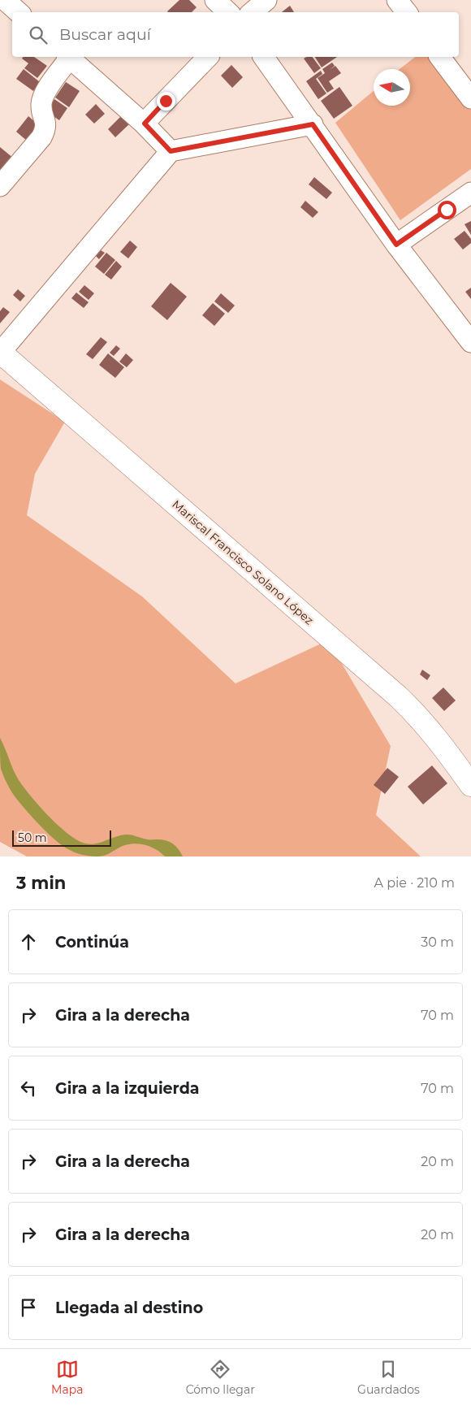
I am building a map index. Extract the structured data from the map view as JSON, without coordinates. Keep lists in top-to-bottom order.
{
  "streets": {
    "main road": ["Mariscal Francisco Solano López"]
  },
  "scale_bar": "50 m",
  "north": "left",
  "page": {
    "search": "Buscar aquí",
    "scale": "50 m",
    "heading": ["3 min", "A pie · 210 m"],
    "list": [
      ["Continúa", "30 m"],
      ["Gira a la derecha", "70 m"],
      ["Gira a la izquierda", "70 m"],
      ["Gira a la derecha", "20 m"],
      ["Gira a la derecha", "20 m"],
      "Llegada al destino"
    ],
    "nav": ["Mapa", "Cómo llegar", "Guardados"]
  }
}
